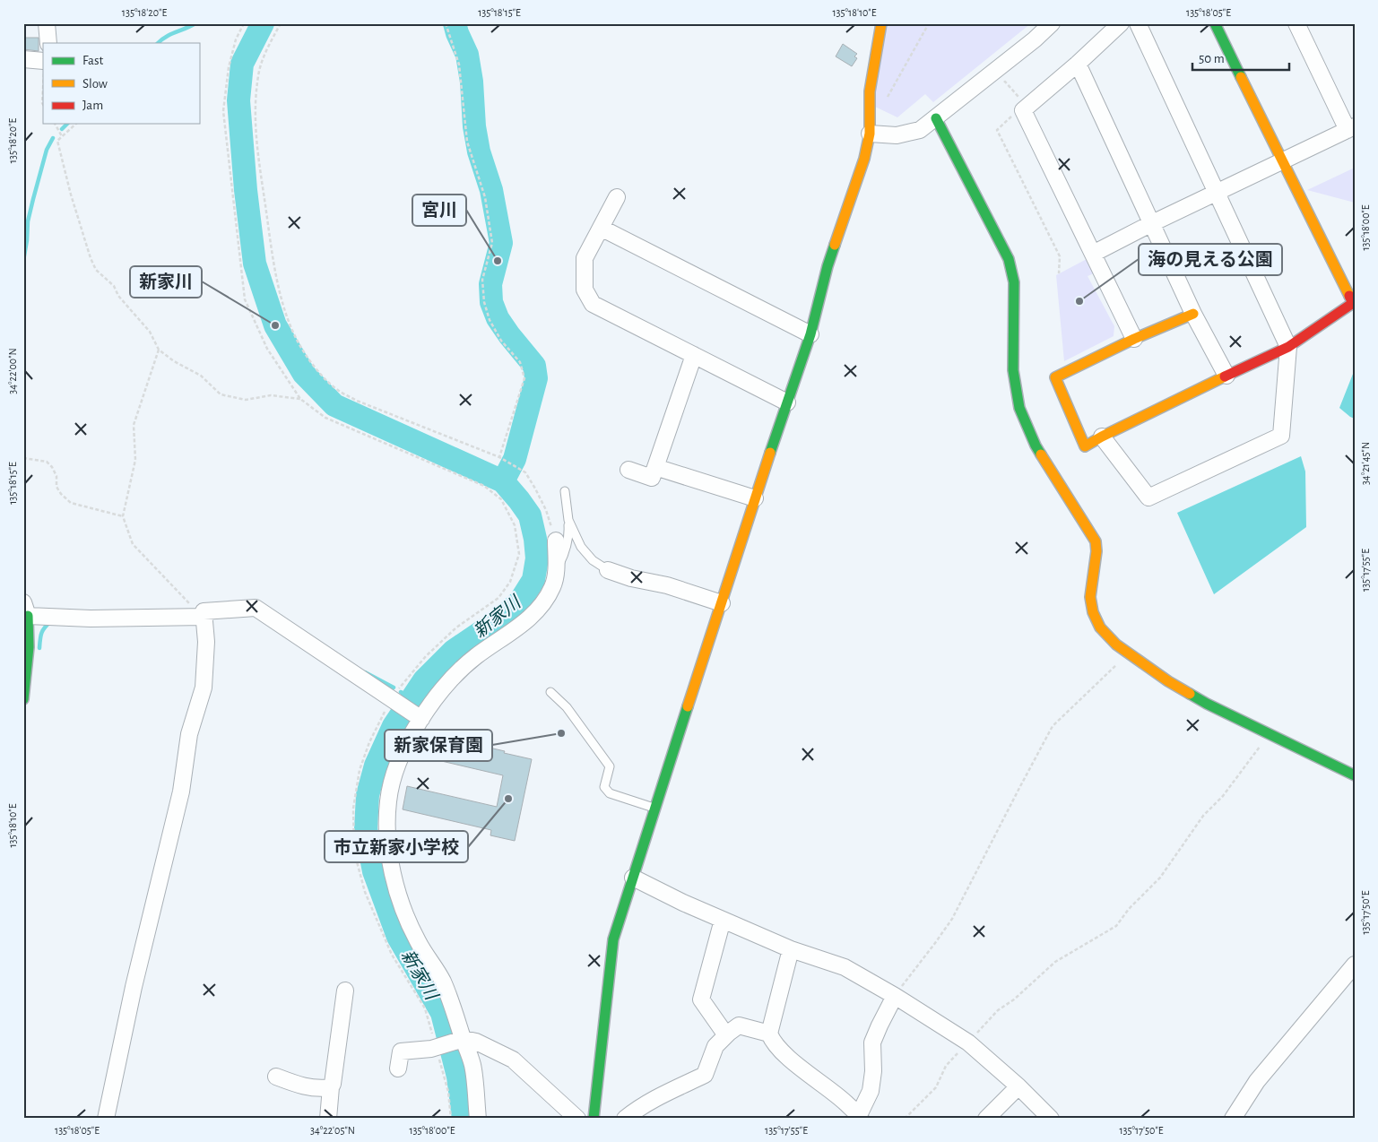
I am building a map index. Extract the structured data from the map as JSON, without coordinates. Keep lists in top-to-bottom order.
{
  "water": ["新家川"],
  "places": [
    "宮川",
    "海の見える公園",
    "新家川",
    "新家保育園",
    "市立新家小学校"
  ],
  "legend": ["Fast", "Slow", "Jam"],
  "scale_bar": "50 m",
  "coordinates": [
    "135°18'20\"E",
    "135°18'15\"E",
    "135°18'10\"E",
    "135°18'05\"E",
    "135°18'00\"E",
    "34°22'00\"N",
    "34°21'45\"N",
    "135°17'55\"E",
    "135°17'50\"E",
    "34°22'05\"N"
  ]
}
